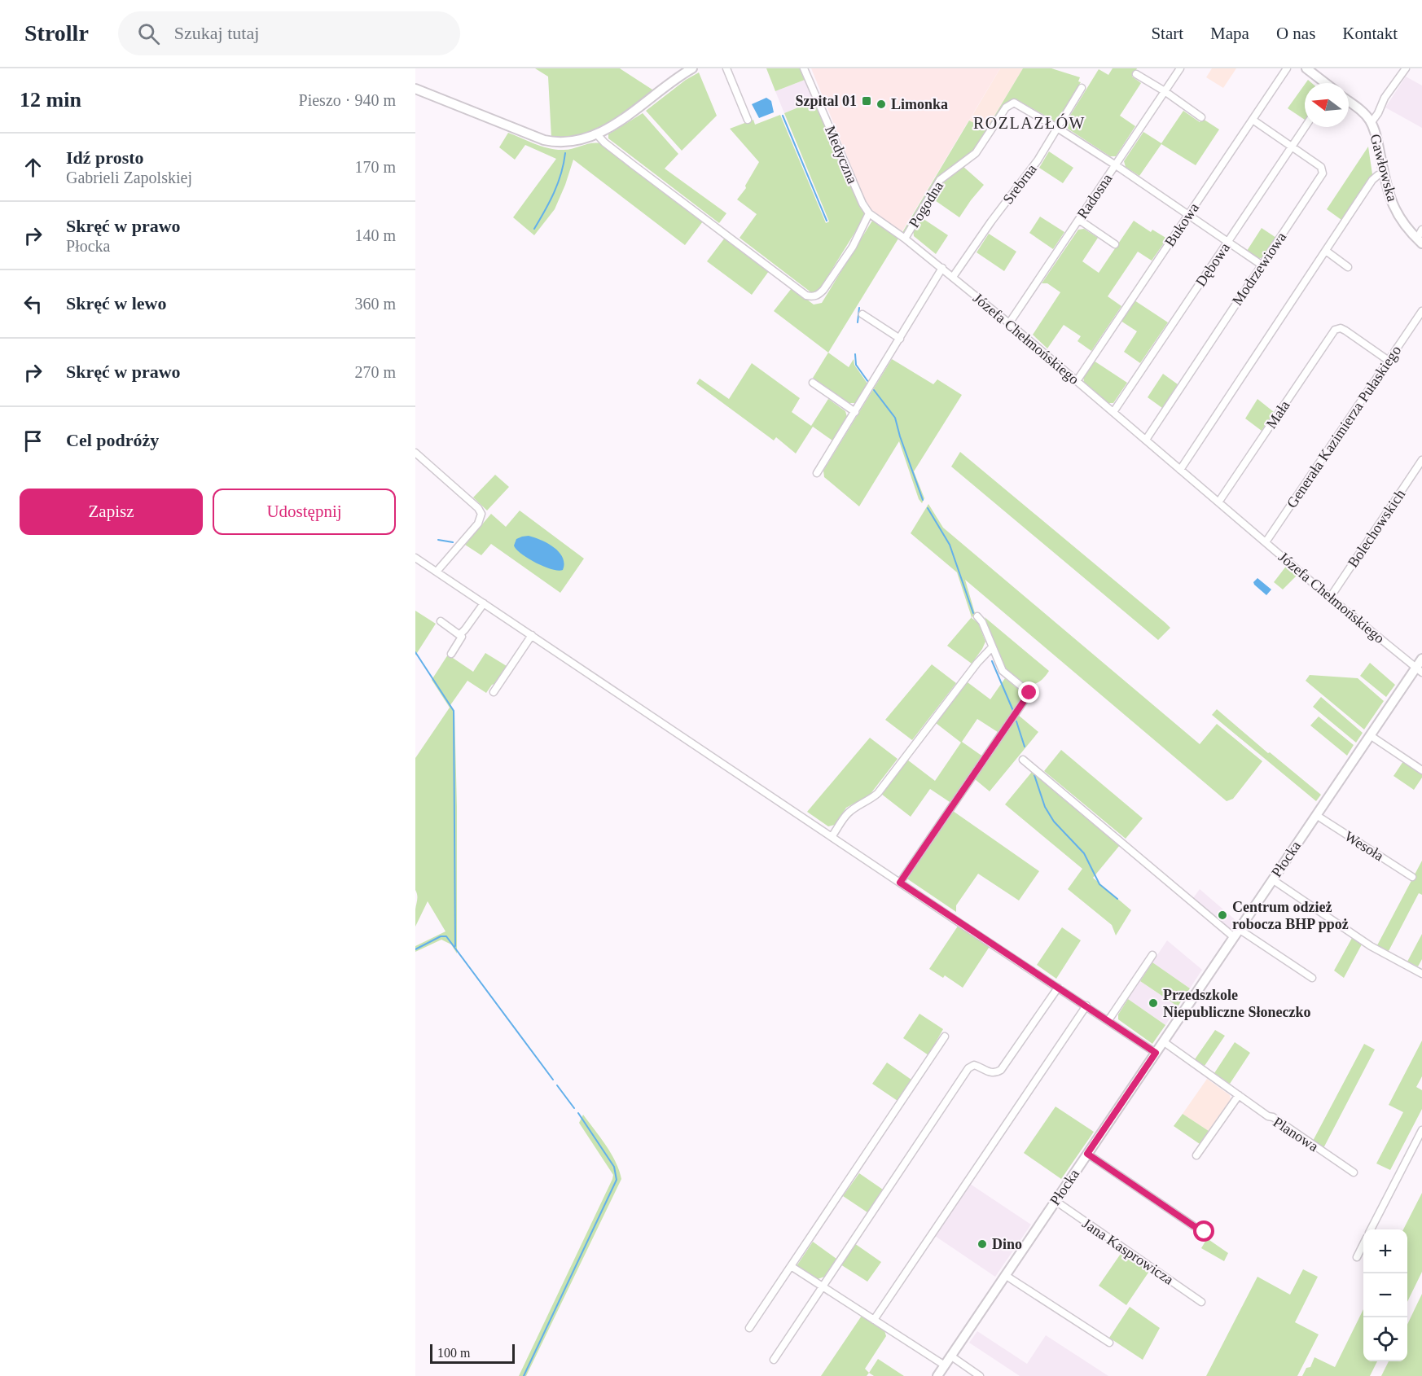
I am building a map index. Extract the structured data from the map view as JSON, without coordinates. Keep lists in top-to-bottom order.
{
  "streets": {
    "street": [
      "Medyczna",
      "Gawłowska",
      "Srebrna",
      "Radosna",
      "Pogodna",
      "Bukowa",
      "Dębowa",
      "Modrzewiowa",
      "Józefa Chełmońskiego",
      "Mała",
      "Generała Kazimierza Pułaskiego",
      "Bolechowskich",
      "Wesoła",
      "Płocka",
      "Planowa",
      "Jana Kasprowicza"
    ]
  },
  "crossings": [
    ["Medyczna", "Józefa Chełmońskiego"],
    ["Srebrna", "Pogodna"],
    ["Srebrna", "Józefa Chełmońskiego"],
    ["Radosna", "Józefa Chełmońskiego"],
    ["Pogodna", "Józefa Chełmońskiego"],
    ["Bukowa", "Modrzewiowa"],
    ["Bukowa", "Józefa Chełmońskiego"],
    ["Dębowa", "Modrzewiowa"],
    ["Dębowa", "Józefa Chełmońskiego"],
    ["Modrzewiowa", "Józefa Chełmońskiego"],
    ["Józefa Chełmońskiego", "Mała"],
    ["Józefa Chełmońskiego", "Generała Kazimierza Pułaskiego"],
    ["Józefa Chełmońskiego", "Bolechowskich"],
    ["Józefa Chełmońskiego", "Płocka"],
    ["Mała", "Generała Kazimierza Pułaskiego"],
    ["Wesoła", "Płocka"],
    ["Płocka", "Planowa"],
    ["Płocka", "Jana Kasprowicza"]
  ],
  "districts": ["ROZLAZŁÓW"],
  "places": {
    "transit": ["Szpital 01"],
    "other": [
      "Limonka",
      "Centrum odzież robocza BHP ppoż",
      "Przedszkole Niepubliczne Słoneczko",
      "Dino"
    ]
  },
  "scale_bar": "100 m",
  "north": "left",
  "page": {
    "header": "Strollr",
    "search": "Szukaj tutaj",
    "nav": [
      "Start",
      "Mapa",
      "O nas",
      "Kontakt"
    ],
    "heading": ["12 min", "Pieszo · 940 m"],
    "list": [
      ["Idź prosto", "Gabrieli Zapolskiej", "170 m"],
      ["Skręć w prawo", "Płocka", "140 m"],
      ["Skręć w lewo", "360 m"],
      ["Skręć w prawo", "270 m"],
      "Cel podróży"
    ],
    "buttons": ["Zapisz", "Udostępnij"],
    "map_buttons": ["+", "−"],
    "scale": "100 m"
  }
}
